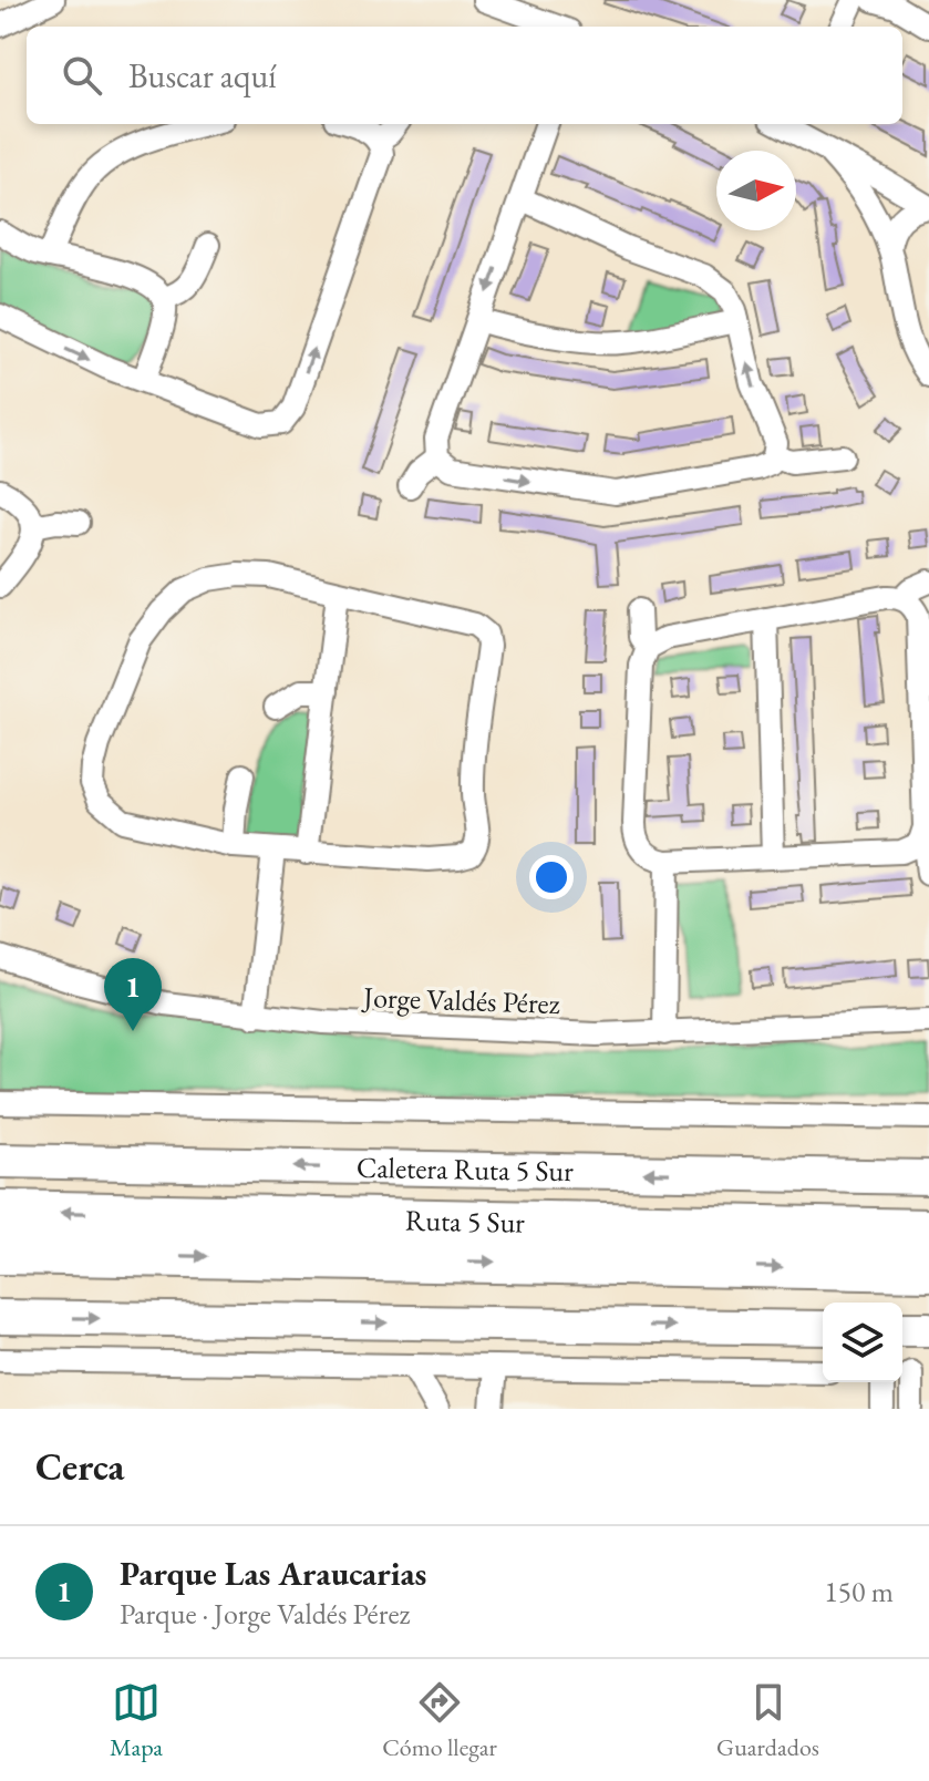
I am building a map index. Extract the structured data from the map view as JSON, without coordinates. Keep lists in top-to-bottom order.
{
  "streets": {
    "highway": ["Ruta 5 Sur"],
    "main road": ["Caletera Ruta 5 Sur"],
    "street": ["Jorge Valdés Pérez"]
  },
  "north": "right",
  "page": {
    "search": "Buscar aquí",
    "pins": "1",
    "heading": "Cerca",
    "list": [
      {
        "mark": "1",
        "name": "Parque Las Araucarias",
        "note": "Parque · Jorge Valdés Pérez",
        "value": "150 m"
      }
    ],
    "nav": ["Mapa", "Cómo llegar", "Guardados"]
  }
}
